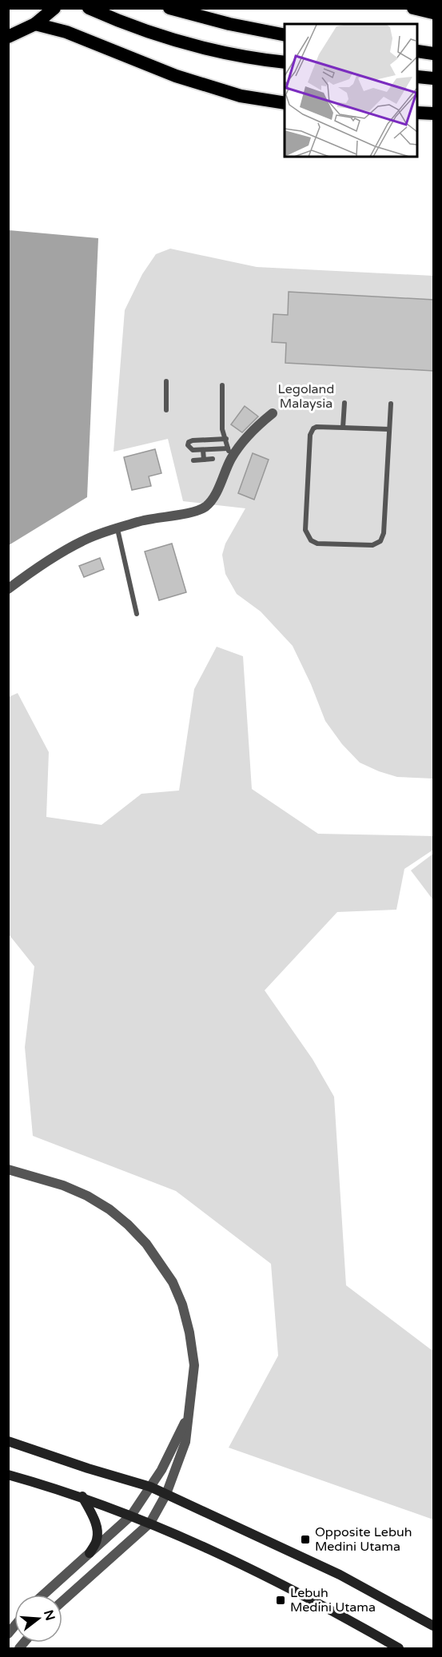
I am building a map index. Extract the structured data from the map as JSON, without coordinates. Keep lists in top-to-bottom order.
{
  "parks": ["Legoland Malaysia"],
  "places": {
    "transit": ["Opposite Lebuh Medini Utama", "Lebuh Medini Utama"]
  },
  "north": "right"
}
